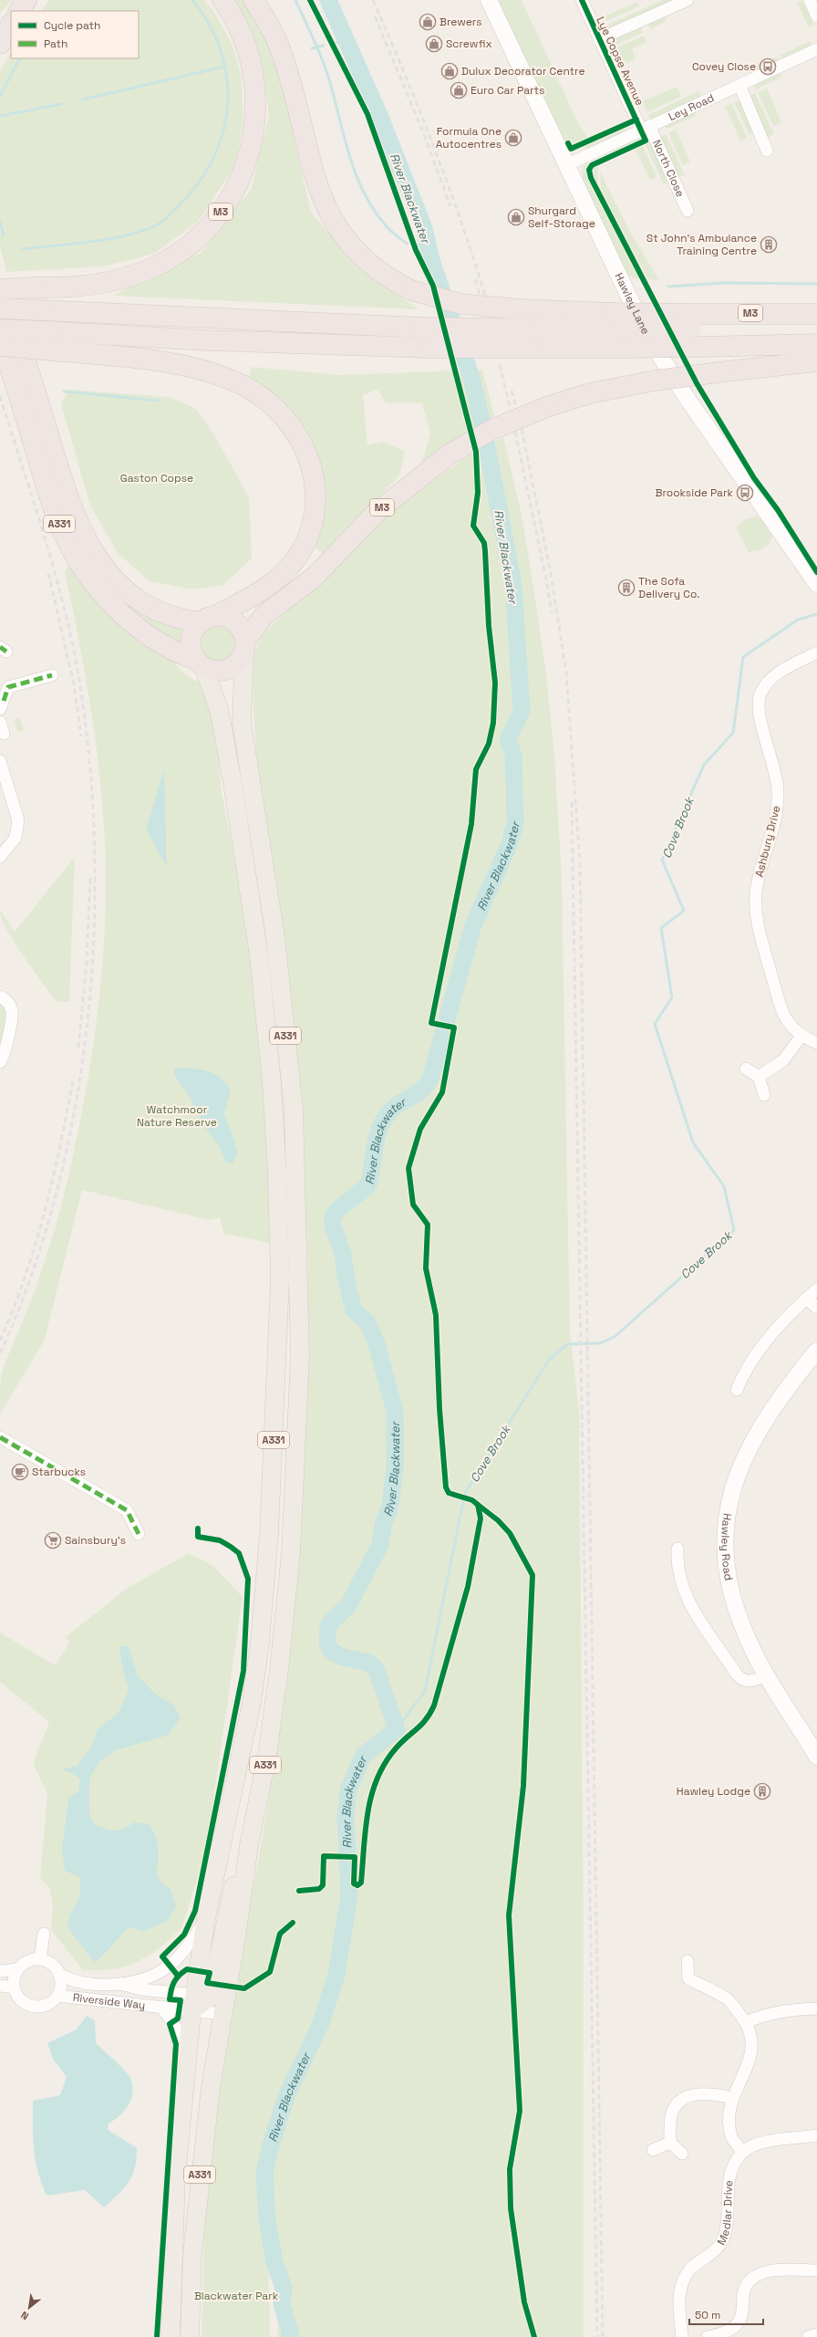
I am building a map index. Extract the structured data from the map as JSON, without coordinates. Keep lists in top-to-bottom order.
{
  "streets": {
    "highway": ["M3", "A331"],
    "main road": ["Hawley Lane", "Hawley Road"],
    "street": [
      "Lye Copse Avenue",
      "Ley Road",
      "North Close",
      "Ashbury Drive",
      "Riverside Way",
      "Medlar Drive"
    ]
  },
  "crossings": [
    ["Lye Copse Avenue", "Ley Road"],
    ["Lye Copse Avenue", "North Close"],
    ["Ley Road", "North Close"],
    ["Ley Road", "Hawley Lane"],
    ["M3", "A331"],
    ["A331", "Riverside Way"]
  ],
  "water": ["River Blackwater", "Cove Brook"],
  "parks": ["Gaston Copse", "Watchmoor Nature Reserve", "Blackwater Park"],
  "places": {
    "shop": [
      "Brewers",
      "Screwfix",
      "Dulux Decorator Centre",
      "Euro Car Parts",
      "Formula One Autocentres",
      "Shurgard Self-Storage"
    ],
    "bus stop": ["Covey Close", "Brookside Park"],
    "building": ["St John's Ambulance Training Centre", "The Sofa Delivery Co.", "Hawley Lodge"],
    "cafe": ["Starbucks"],
    "supermarket": ["Sainsbury's"]
  },
  "legend": ["Cycle path", "Path"],
  "scale_bar": "50 m",
  "north": "bottom left"
}
